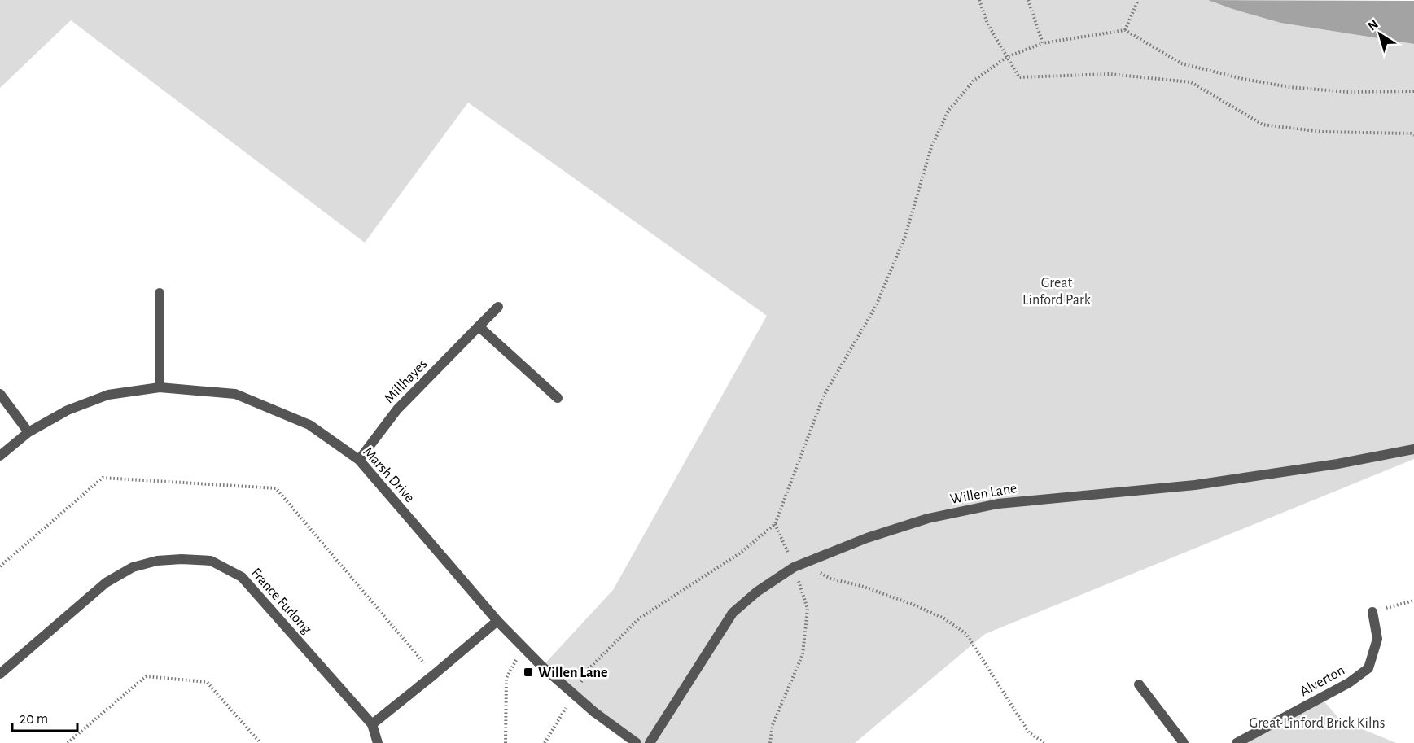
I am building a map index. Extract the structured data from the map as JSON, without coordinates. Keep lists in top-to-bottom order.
{
  "streets": {
    "street": [
      "Millhayes",
      "Marsh Drive",
      "Willen Lane",
      "France Furlong",
      "Alverton"
    ]
  },
  "crossings": [
    ["Millhayes", "Marsh Drive"]
  ],
  "parks": ["Great Linford Park", "Great Linford Brick Kilns"],
  "places": {
    "transit": ["Willen Lane"]
  },
  "scale_bar": "20 m",
  "north": "top left"
}
